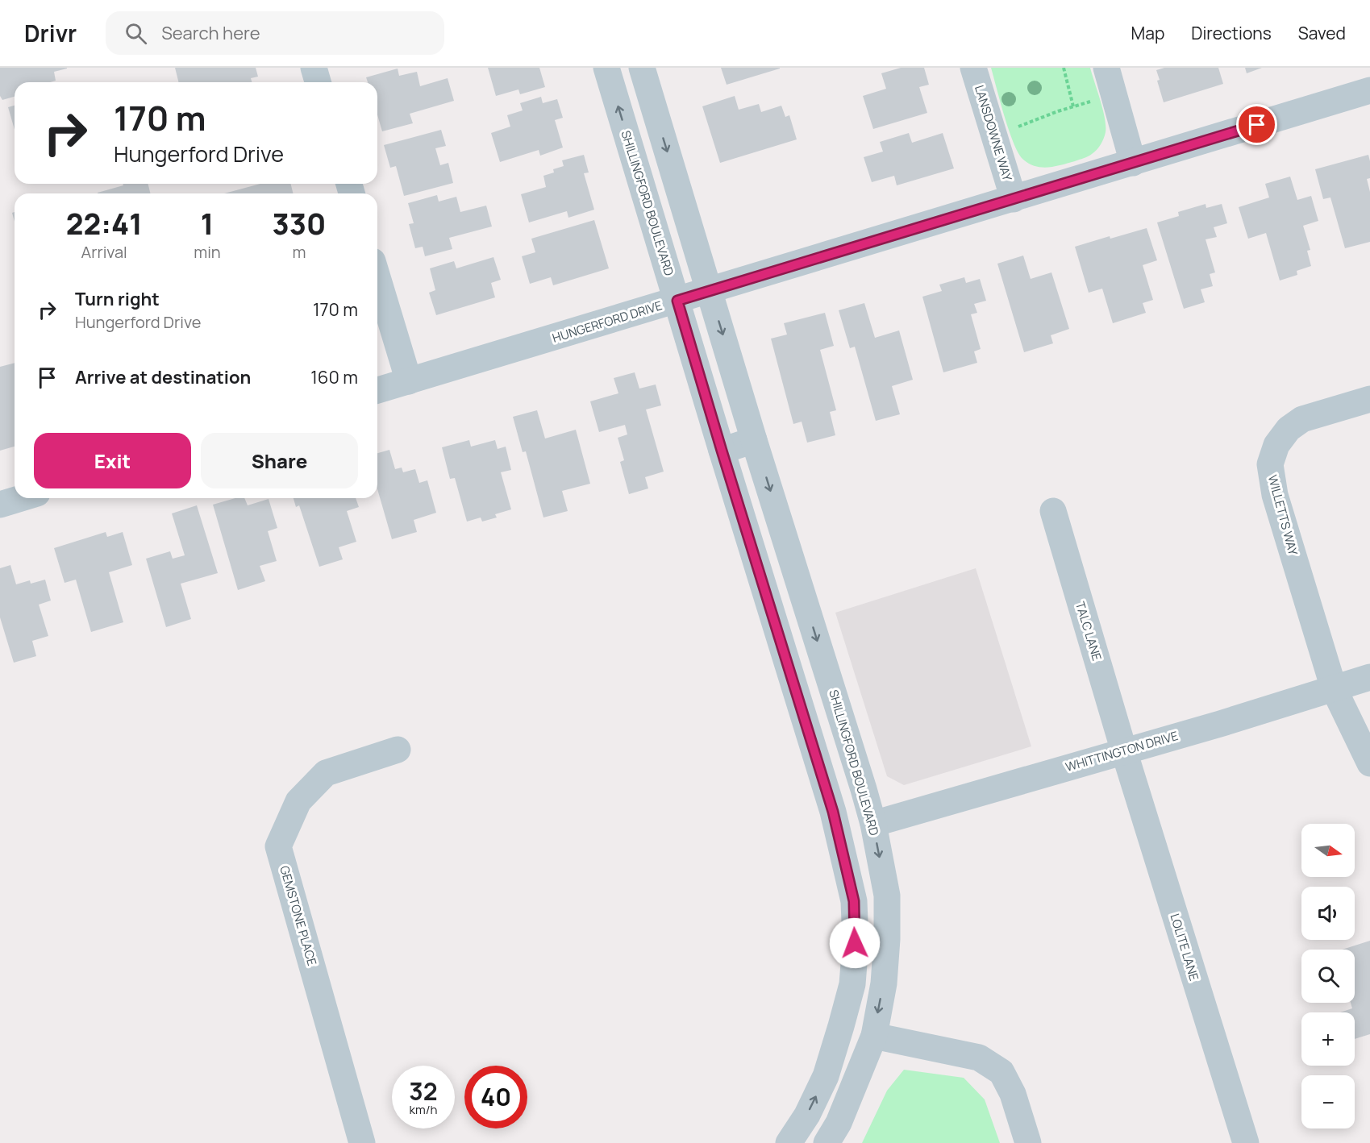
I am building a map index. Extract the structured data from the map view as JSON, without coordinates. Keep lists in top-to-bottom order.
{
  "streets": {
    "street": [
      "LANSDOWNE WAY",
      "SHILLINGFORD BOULEVARD",
      "HUNGERFORD DRIVE",
      "WILLETTS WAY",
      "TALC LANE",
      "WHITTINGTON DRIVE",
      "GEMSTONE PLACE",
      "LOLITE LANE"
    ]
  },
  "crossings": [
    ["LANSDOWNE WAY", "HUNGERFORD DRIVE"],
    ["SHILLINGFORD BOULEVARD", "HUNGERFORD DRIVE"],
    ["SHILLINGFORD BOULEVARD", "WHITTINGTON DRIVE"],
    ["WILLETTS WAY", "WHITTINGTON DRIVE"],
    ["TALC LANE", "WHITTINGTON DRIVE"],
    ["TALC LANE", "LOLITE LANE"],
    ["WHITTINGTON DRIVE", "LOLITE LANE"]
  ],
  "north": "right",
  "page": {
    "header": "Drivr",
    "search": "Search here",
    "nav": ["Map", "Directions", "Saved"],
    "turn": ["170 m", "Hungerford Drive"],
    "eta": [
      "22:41",
      "Arrival",
      "1",
      "min",
      "330",
      "m"
    ],
    "list": [
      {
        "name": "Turn right",
        "note": "Hungerford Drive",
        "value": "170 m"
      },
      {
        "name": "Arrive at destination",
        "value": "160 m"
      }
    ],
    "buttons": ["Exit", "Share"],
    "map_buttons": ["+", "−"],
    "speed": "32 km/h",
    "limit": "40"
  }
}
